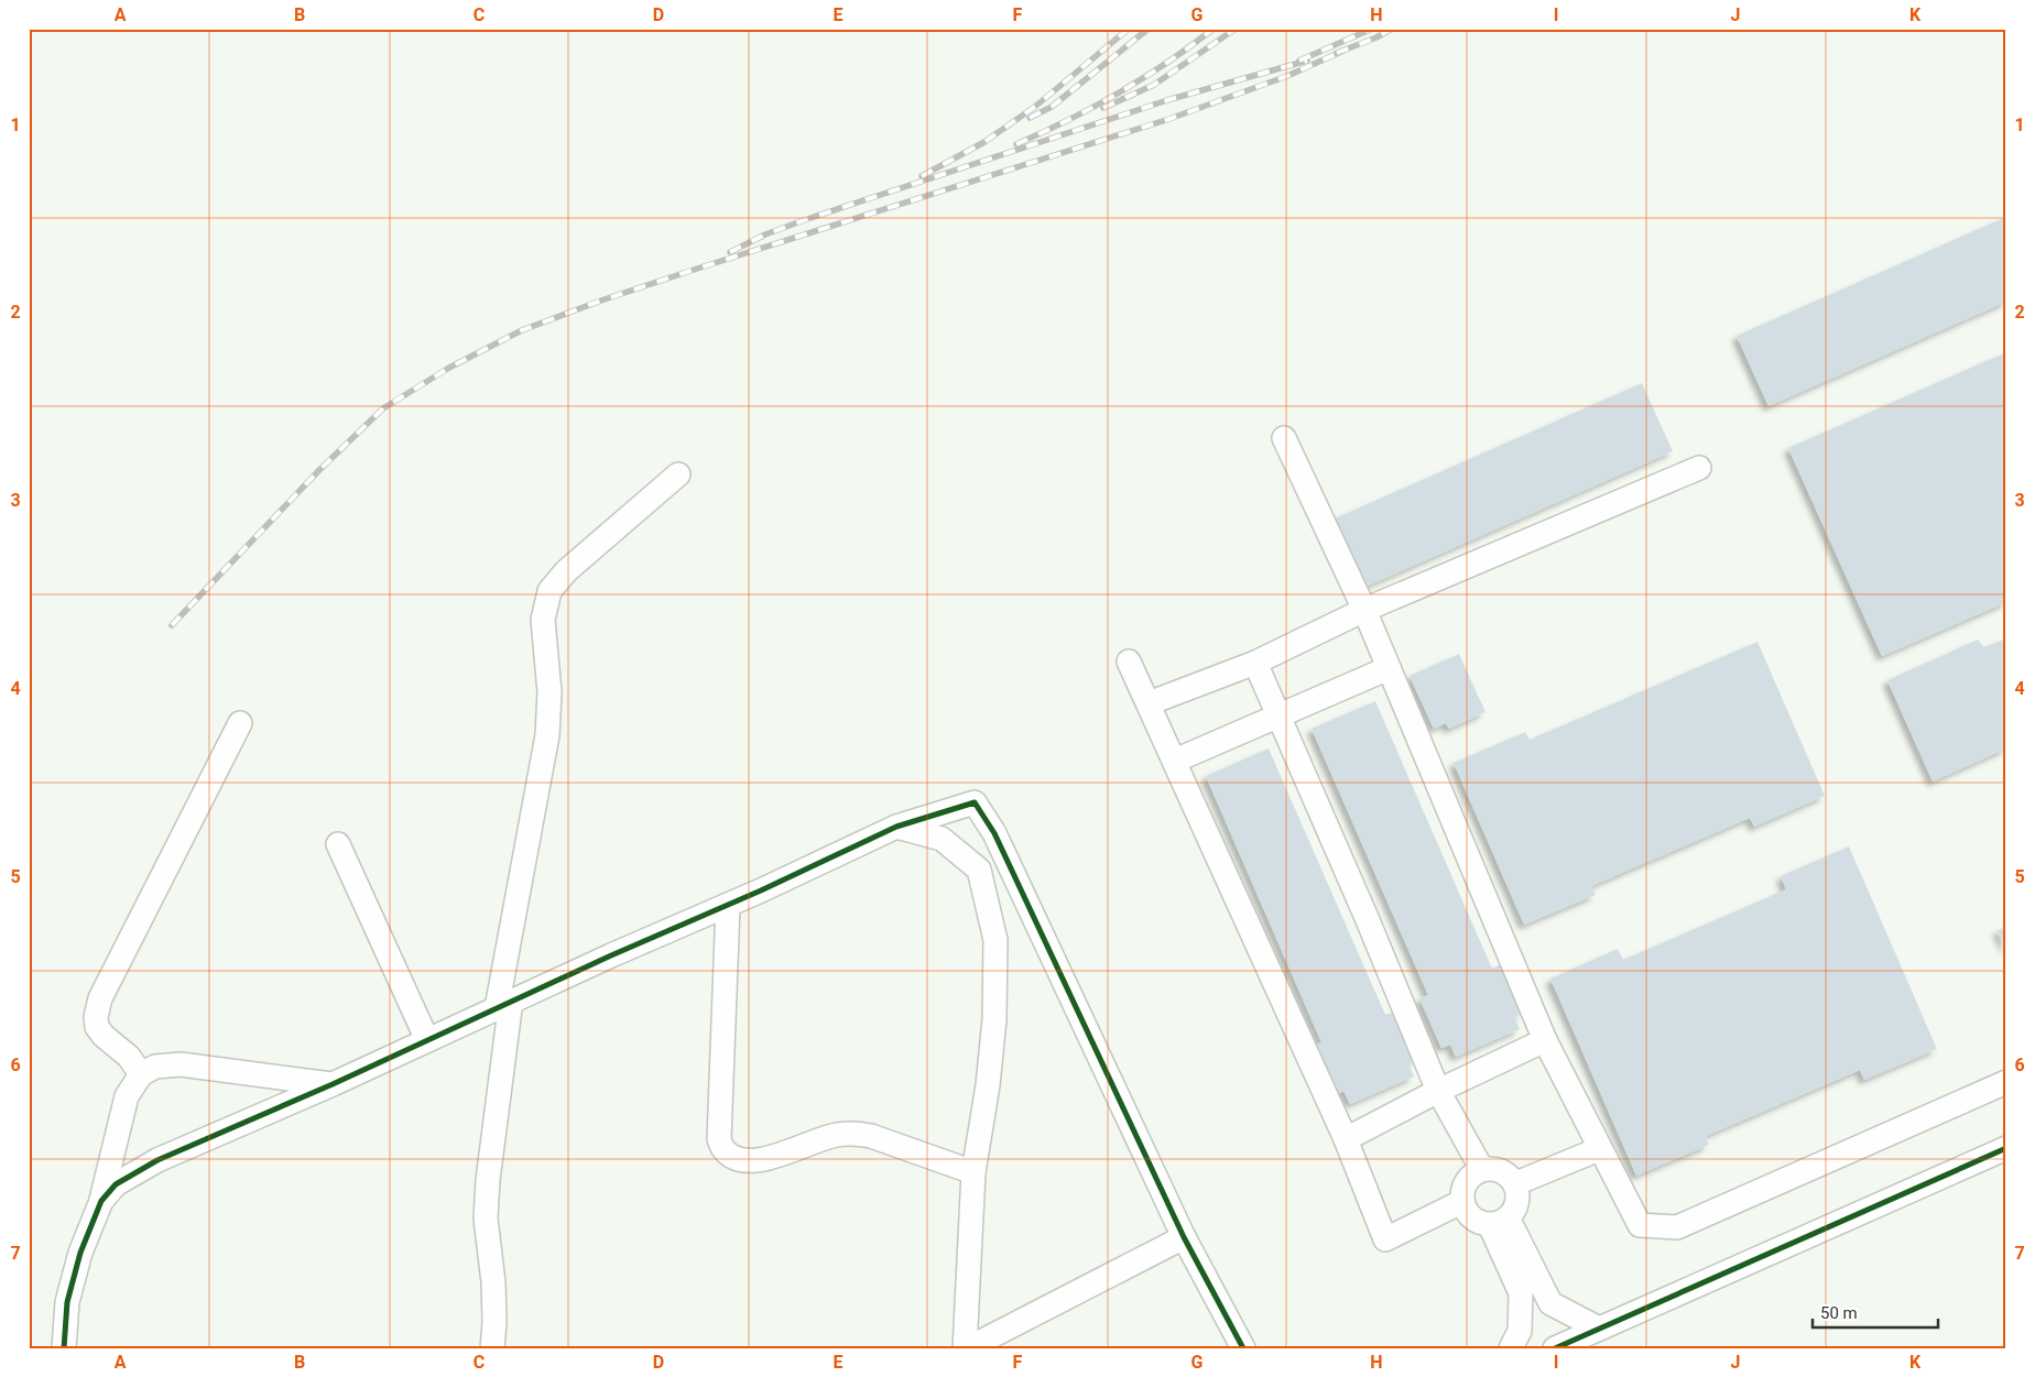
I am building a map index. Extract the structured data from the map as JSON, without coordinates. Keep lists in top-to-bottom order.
{
  "scale_bar": "50 m",
  "grid": {
    "columns": [
      "A",
      "B",
      "C",
      "D",
      "E",
      "F",
      "G",
      "H",
      "I",
      "J",
      "K"
    ],
    "rows": [
      "1",
      "2",
      "3",
      "4",
      "5",
      "6",
      "7"
    ]
  }
}
